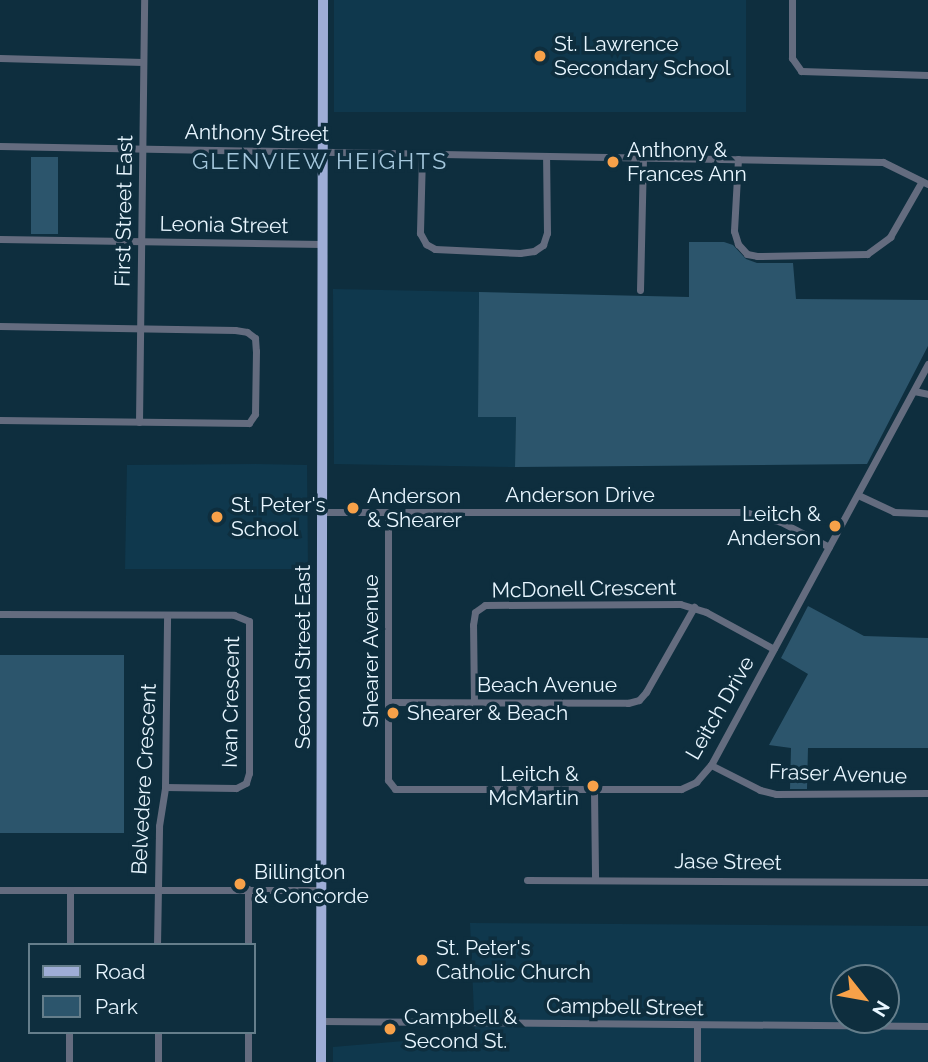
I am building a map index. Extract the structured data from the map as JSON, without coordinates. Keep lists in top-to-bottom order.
{
  "streets": {
    "main road": ["Second Street East"],
    "street": [
      "Anthony Street",
      "First Street East",
      "Leonia Street",
      "Anderson Drive",
      "McDonell Crescent",
      "Shearer Avenue",
      "Beach Avenue",
      "Ivan Crescent",
      "Leitch Drive",
      "Fraser Avenue",
      "Belvedere Crescent",
      "Jase Street",
      "Campbell Street"
    ]
  },
  "crossings": [
    ["Anthony Street", "First Street East"],
    ["Anthony Street", "Second Street East"],
    ["First Street East", "Leonia Street"],
    ["Leonia Street", "Second Street East"],
    ["Anderson Drive", "Shearer Avenue"],
    ["Anderson Drive", "Second Street East"],
    ["Anderson Drive", "Leitch Drive"],
    ["McDonell Crescent", "Beach Avenue"],
    ["McDonell Crescent", "Leitch Drive"],
    ["Shearer Avenue", "Beach Avenue"],
    ["Shearer Avenue", "Leitch Drive"],
    ["Second Street East", "Campbell Street"],
    ["Ivan Crescent", "Belvedere Crescent"],
    ["Leitch Drive", "Fraser Avenue"]
  ],
  "districts": ["GLENVIEW HEIGHTS"],
  "places": [
    "St. Lawrence Secondary School",
    "Anthony & Frances Ann",
    "Anderson & Shearer",
    "St. Peter's School",
    "Leitch & Anderson",
    "Shearer & Beach",
    "Leitch & McMartin",
    "Billington & Concorde",
    "St. Peter's Catholic Church",
    "Campbell & Second St."
  ],
  "legend": ["Road", "Park"],
  "north": "bottom right"
}
